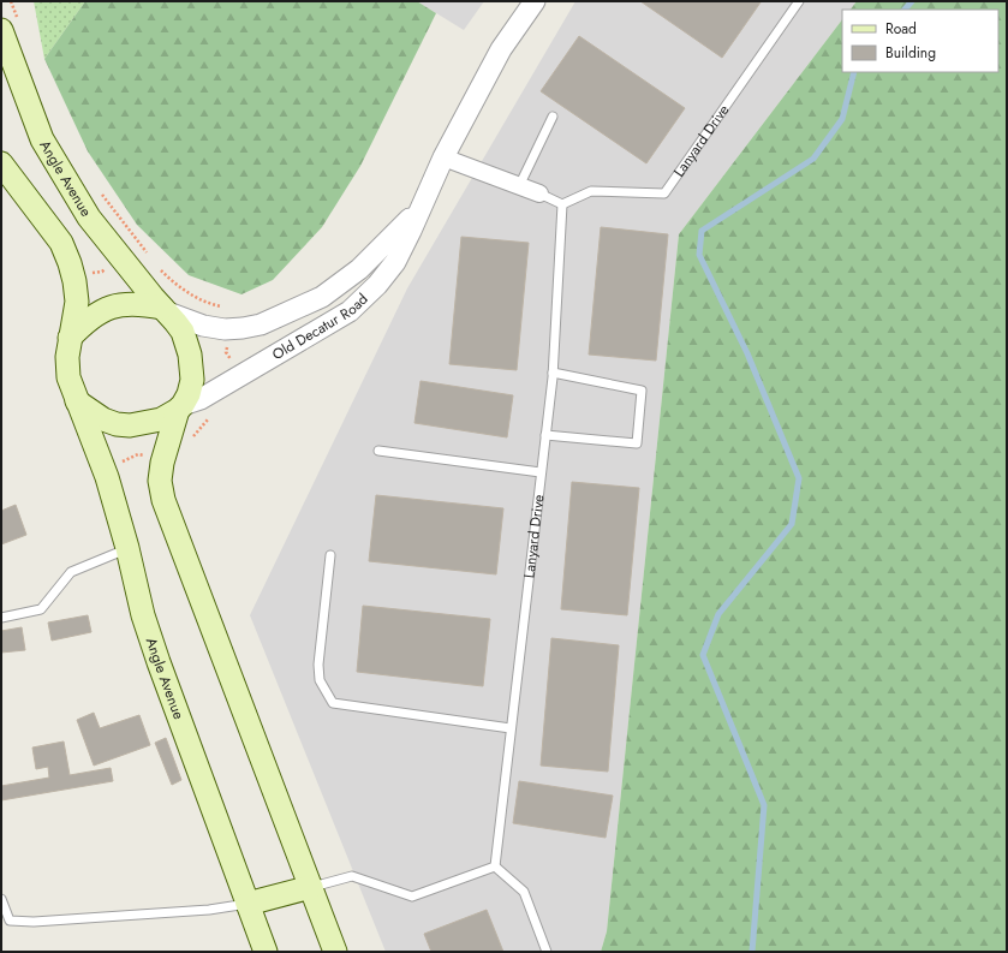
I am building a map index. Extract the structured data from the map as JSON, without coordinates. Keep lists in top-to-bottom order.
{
  "streets": {
    "main road": ["Angle Avenue"],
    "street": ["Old Decatur Road"],
    "lane": ["Lanyard Drive"]
  },
  "crossings": [
    ["Angle Avenue", "Old Decatur Road"]
  ],
  "legend": ["Road", "Building"]
}
